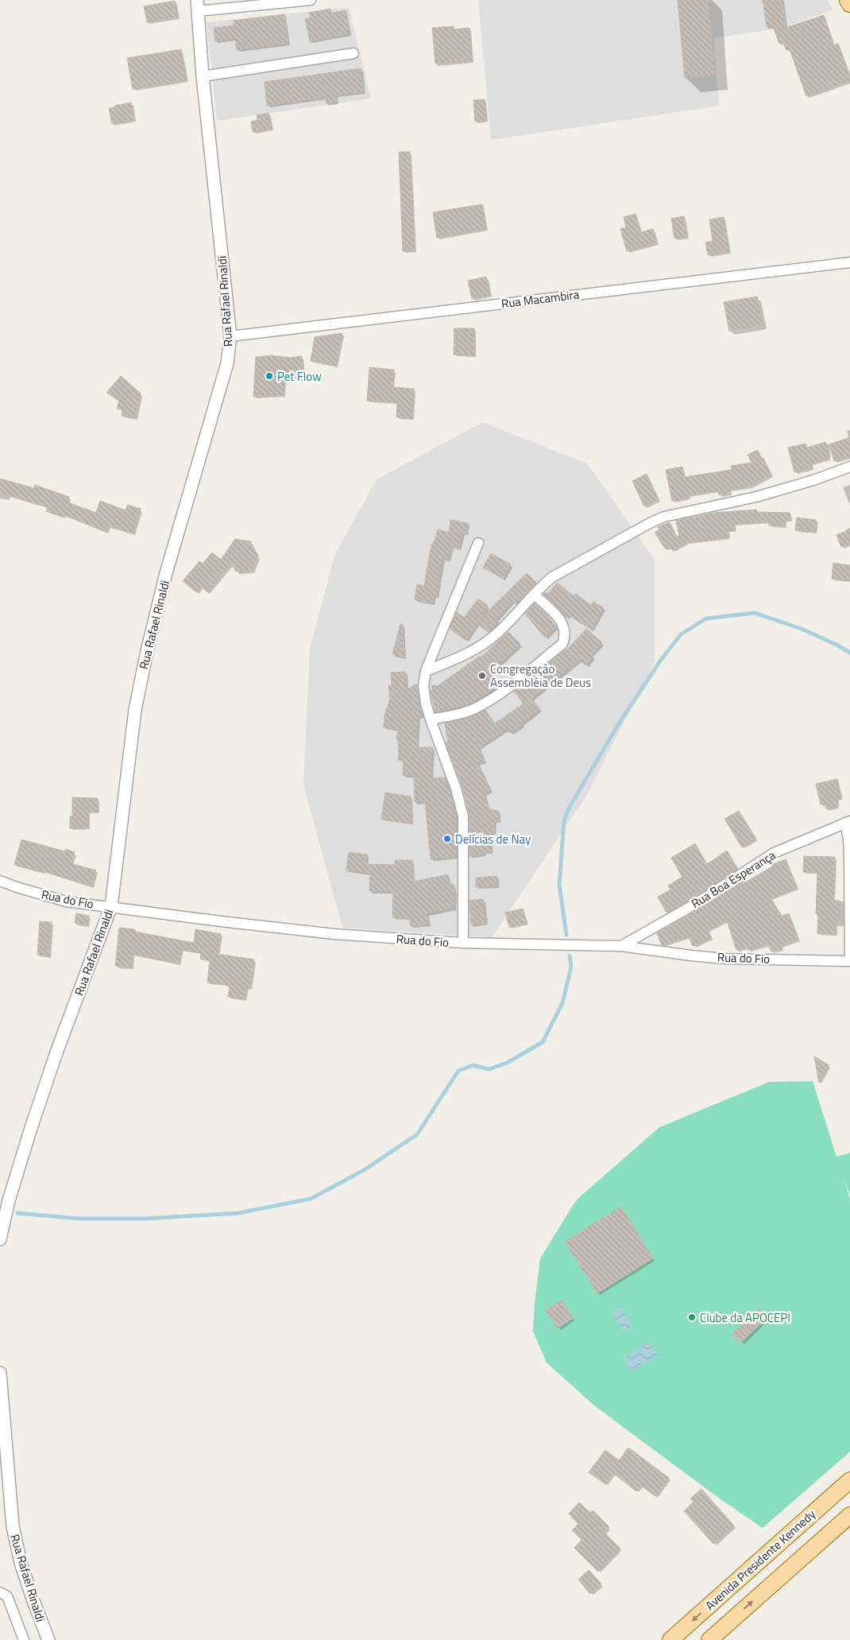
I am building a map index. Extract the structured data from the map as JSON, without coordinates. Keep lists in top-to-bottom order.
{
  "streets": {
    "main road": ["Avenida Presidente Kennedy"],
    "street": [
      "Rua Macambira",
      "Rua Rafael Rinaldi",
      "Rua Boa Esperança",
      "Rua do Fio"
    ]
  },
  "crossings": [
    ["Rua Macambira", "Rua Rafael Rinaldi"],
    ["Rua Rafael Rinaldi", "Rua do Fio"],
    ["Rua Boa Esperança", "Rua do Fio"]
  ],
  "places": [
    "Pet Flow",
    "Congregação Assembléia de Deus",
    "Delícias de Nay",
    "Clube da APOCEPI"
  ]
}
